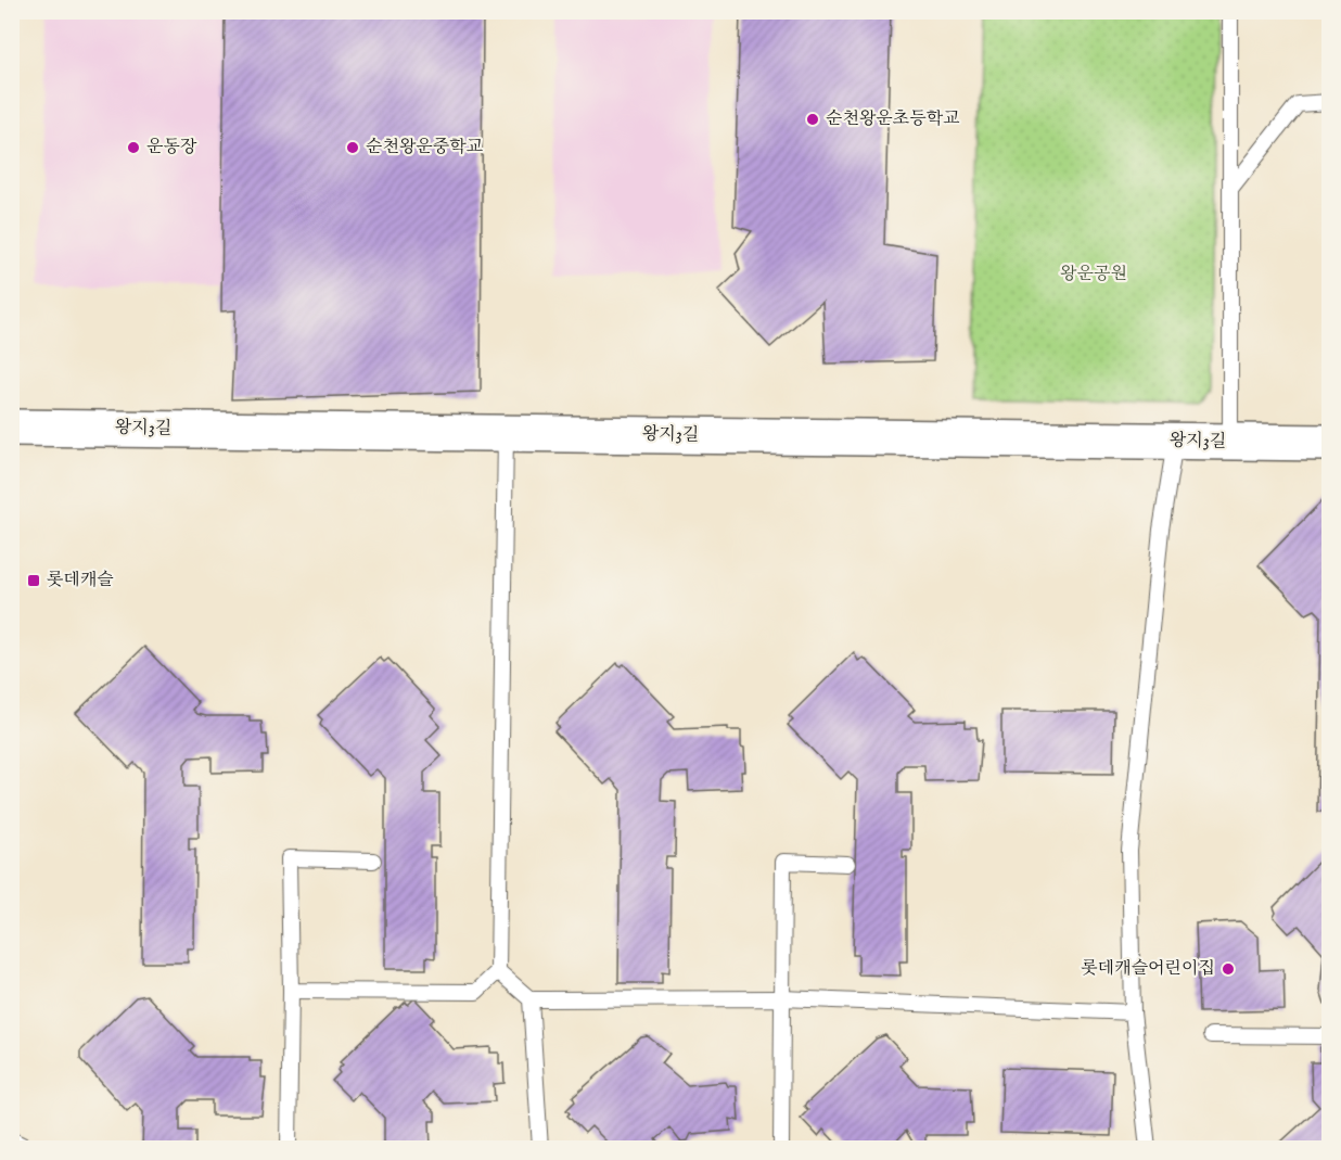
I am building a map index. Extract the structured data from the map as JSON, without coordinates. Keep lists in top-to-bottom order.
{
  "streets": {
    "street": ["왕지3길"]
  },
  "parks": ["왕운공원"],
  "places": {
    "other": [
      "순천왕운초등학교",
      "운동장",
      "순천왕운중학교",
      "롯데캐슬어린이집"
    ],
    "transit": ["롯데캐슬"]
  }
}
